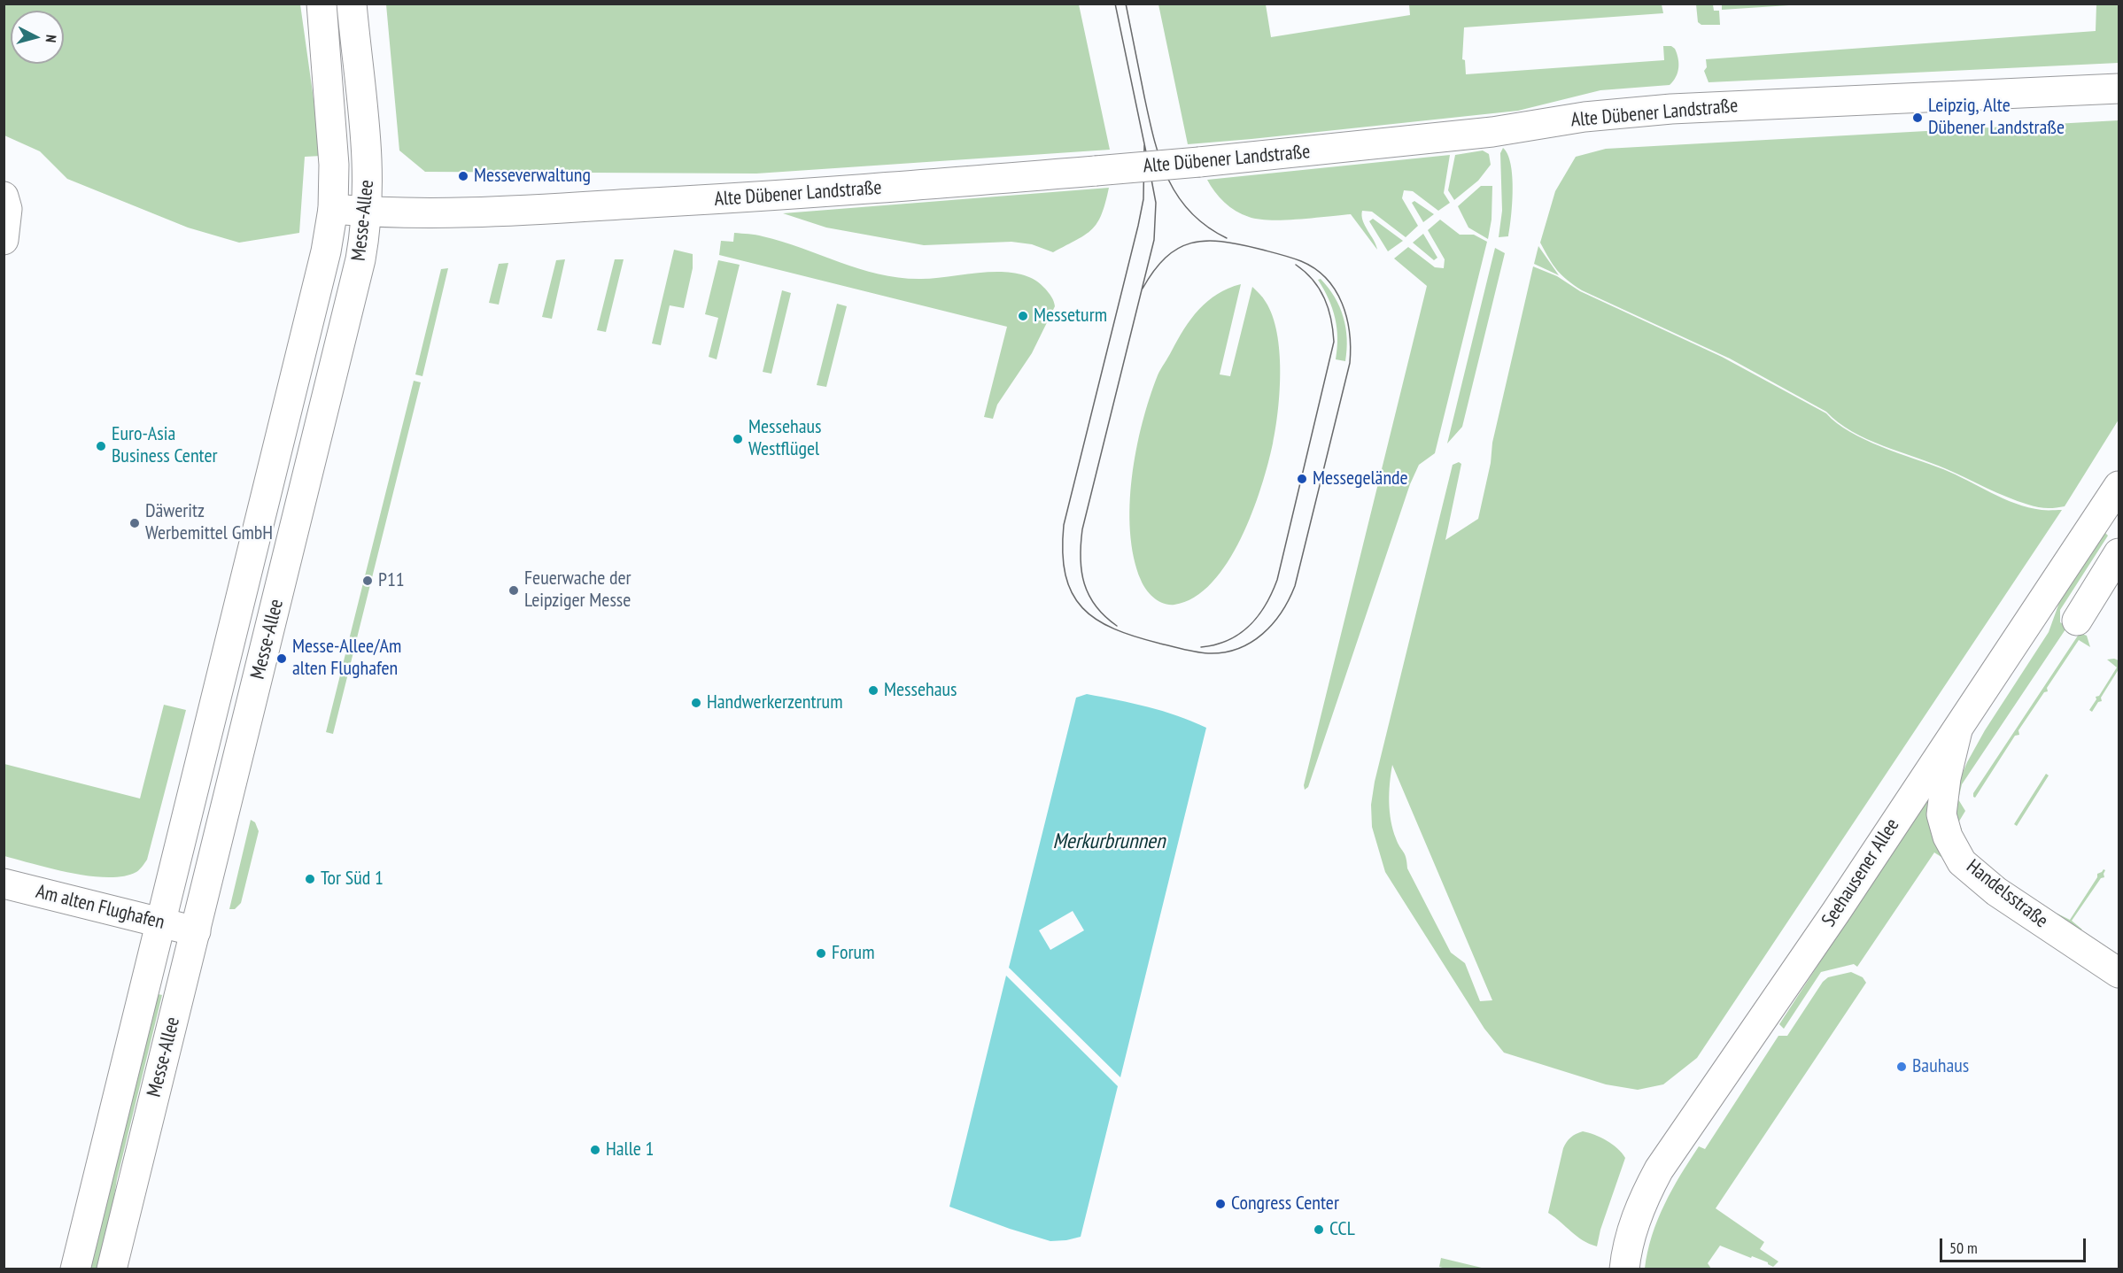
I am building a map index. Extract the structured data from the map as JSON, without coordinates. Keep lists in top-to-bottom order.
{
  "streets": {
    "main road": [
      "Alte Dübener Landstraße",
      "Messe-Allee",
      "Seehausener Allee",
      "Handelsstraße",
      "Am alten Flughafen"
    ]
  },
  "crossings": [
    ["Alte Dübener Landstraße", "Messe-Allee"],
    ["Messe-Allee", "Am alten Flughafen"],
    ["Seehausener Allee", "Handelsstraße"]
  ],
  "water": ["Merkurbrunnen"],
  "places": [
    "Leipzig, Alte Dübener Landstraße",
    "Messeverwaltung",
    "Messeturm",
    "Messehaus Westflügel",
    "Euro-Asia Business Center",
    "Messegelände",
    "Däweritz Werbemittel GmbH",
    "P11",
    "Feuerwache der Leipziger Messe",
    "Messe-Allee/Am alten Flughafen",
    "Messehaus",
    "Handwerkerzentrum",
    "Tor Süd 1",
    "Forum",
    "Bauhaus",
    "Halle 1",
    "Congress Center",
    "CCL"
  ],
  "scale_bar": "50 m",
  "north": "right"
}
